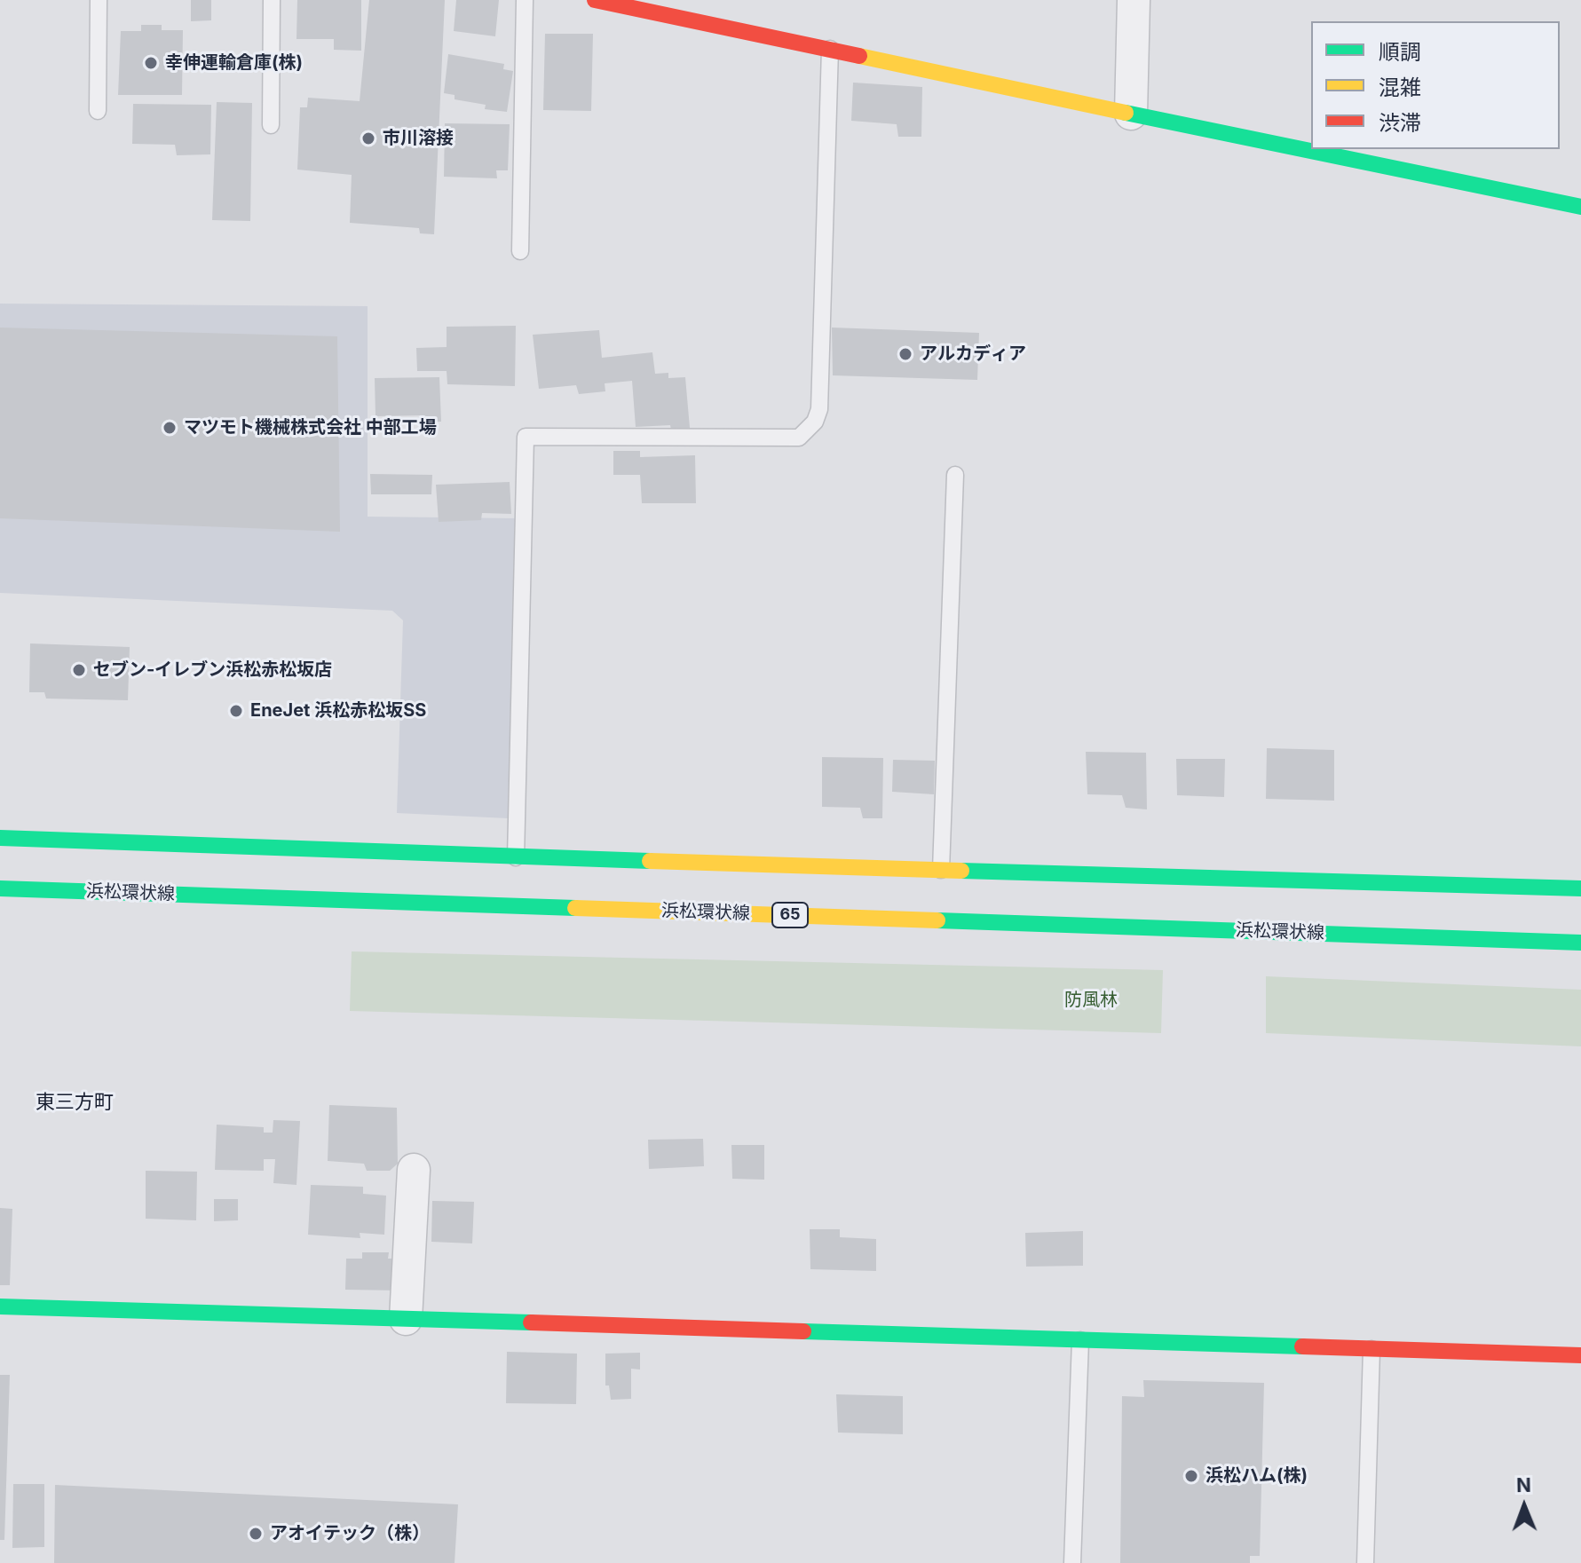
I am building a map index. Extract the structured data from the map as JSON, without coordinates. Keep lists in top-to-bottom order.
{
  "streets": {
    "main road": ["浜松環状線", "65"]
  },
  "districts": ["東三方町"],
  "parks": ["防風林"],
  "places": [
    "幸伸運輸倉庫(株)",
    "市川溶接",
    "アルカディア",
    "マツモト機械株式会社 中部工場",
    "セブン-イレブン浜松赤松坂店",
    "EneJet 浜松赤松坂SS",
    "浜松ハム(株)",
    "アオイテック（株）"
  ],
  "legend": ["順調", "混雑", "渋滞"],
  "north": "top"
}
